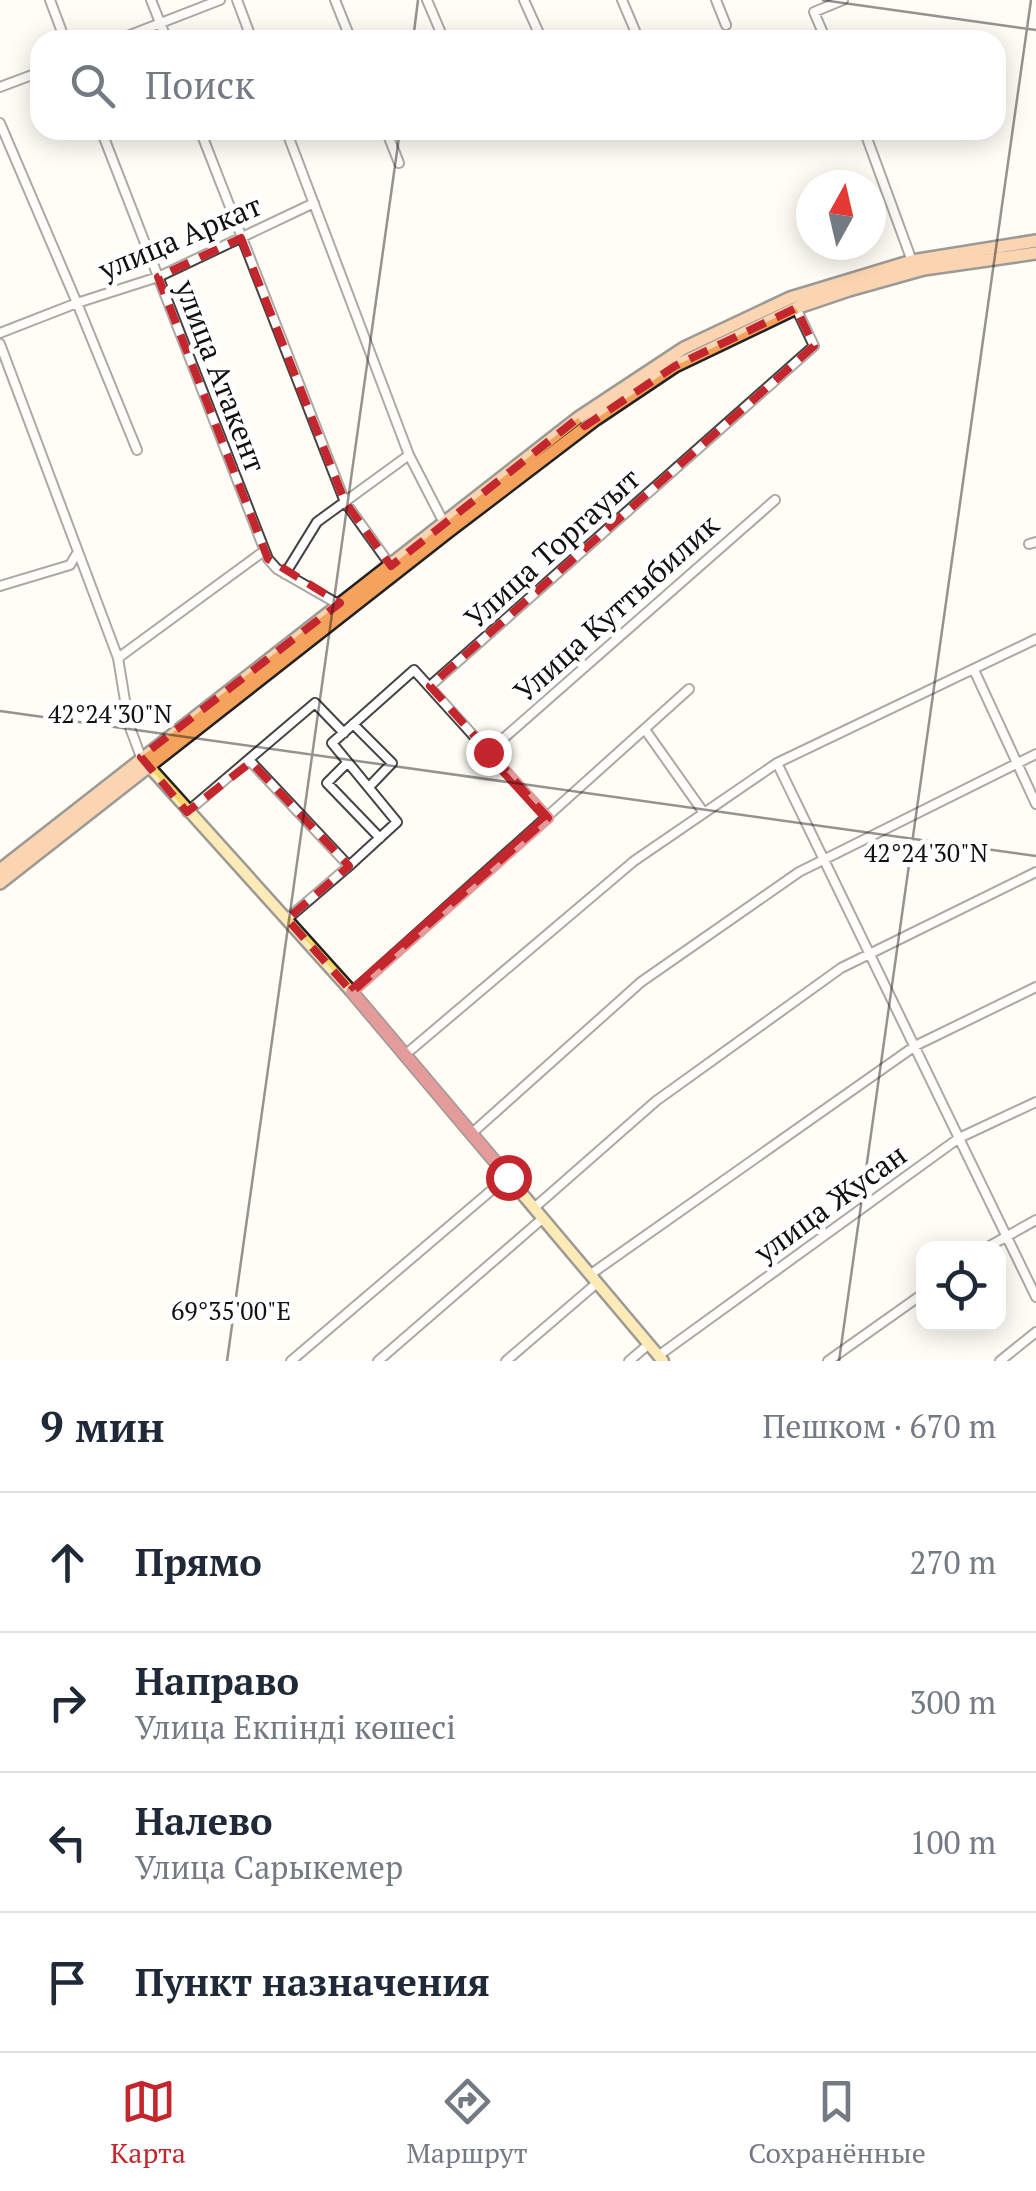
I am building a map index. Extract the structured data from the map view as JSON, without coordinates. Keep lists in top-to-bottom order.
{
  "streets": {
    "street": [
      "улица Аркат",
      "улица Атакент",
      "Улица Торгауыт",
      "Улица Куттыбилик",
      "улица Жусан"
    ]
  },
  "crossings": [
    ["улица Аркат", "улица Атакент"]
  ],
  "north": "top",
  "page": {
    "search": "Поиск",
    "heading": ["9 мин", "Пешком · 670 m"],
    "list": [
      ["Прямо", "270 m"],
      ["Направо", "Улица Екпінді көшесі", "300 m"],
      ["Налево", "Улица Сарыкемер", "100 m"],
      "Пункт назначения"
    ],
    "nav": ["Карта", "Маршрут", "Сохранённые"]
  },
  "coordinates": ["42°24'30\"N", "69°35'00\"E"]
}
